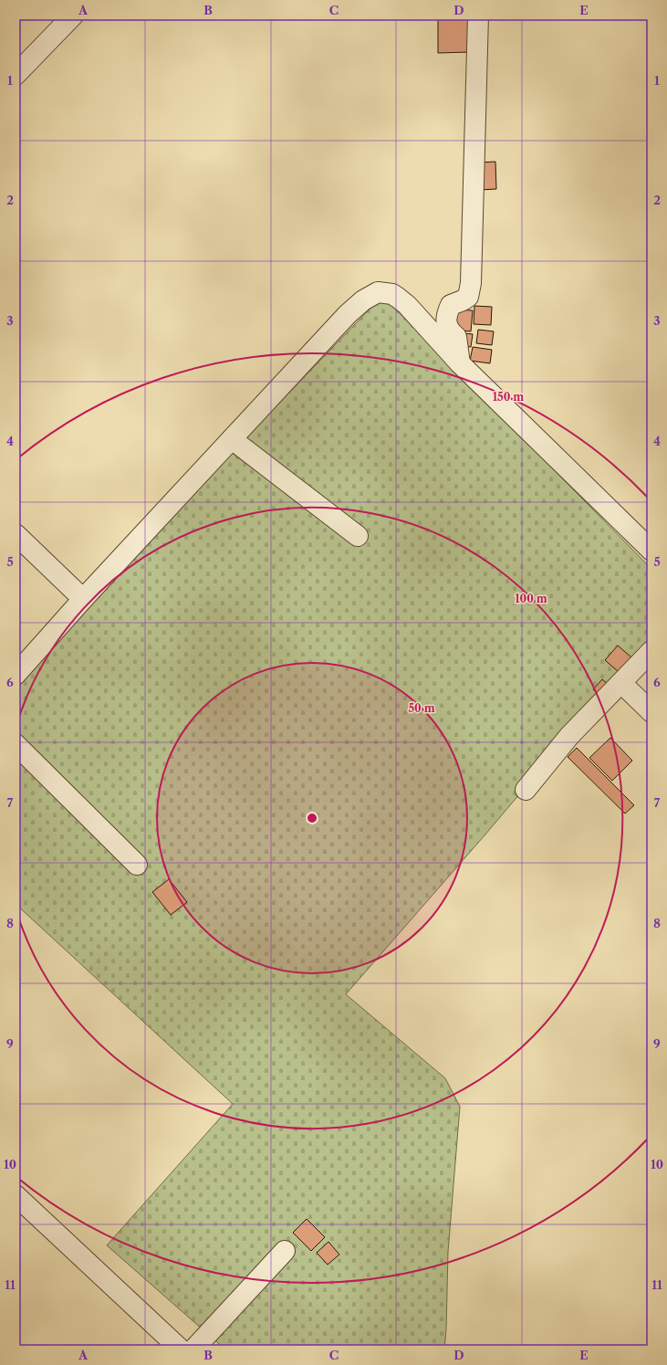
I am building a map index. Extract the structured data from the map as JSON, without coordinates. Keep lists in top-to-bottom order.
{
  "grid": {
    "columns": [
      "A",
      "B",
      "C",
      "D",
      "E"
    ],
    "rows": [
      "1",
      "2",
      "3",
      "4",
      "5",
      "6",
      "7",
      "8",
      "9",
      "10",
      "11"
    ]
  },
  "rings": ["150 m", "100 m", "50 m"]
}
